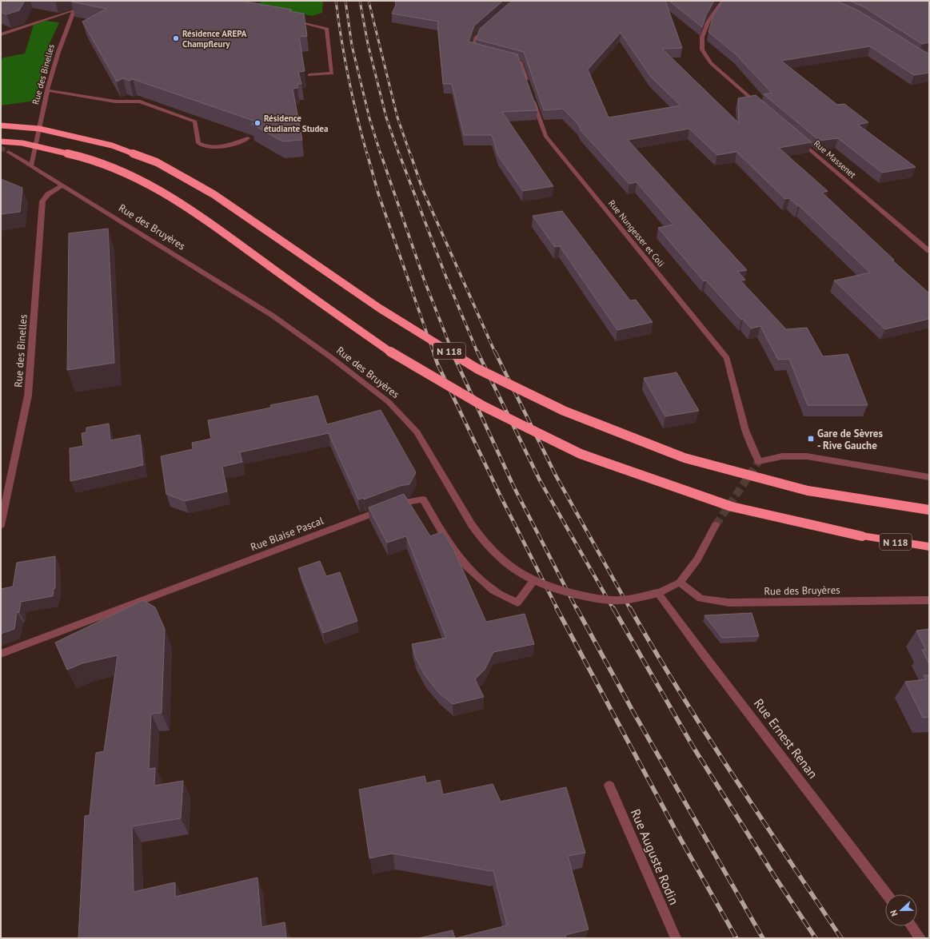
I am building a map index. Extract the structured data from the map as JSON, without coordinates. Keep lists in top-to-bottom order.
{
  "streets": {
    "highway": ["N 118"],
    "street": [
      "Rue des Binelles",
      "Rue Massenet",
      "Rue des Bruyères",
      "Rue Nungesser et Coli",
      "Rue Blaise Pascal",
      "Rue Ernest Renan",
      "Rue Auguste Rodin"
    ]
  },
  "crossings": [
    ["Rue des Binelles", "Rue des Bruyères"],
    ["Rue des Bruyères", "Rue Blaise Pascal"],
    ["Rue des Bruyères", "Rue Ernest Renan"]
  ],
  "places": {
    "other": ["Résidence AREPA Champfleury", "Résidence étudiante Studea"],
    "transit": ["Gare de Sèvres - Rive Gauche"]
  },
  "north": "left"
}
